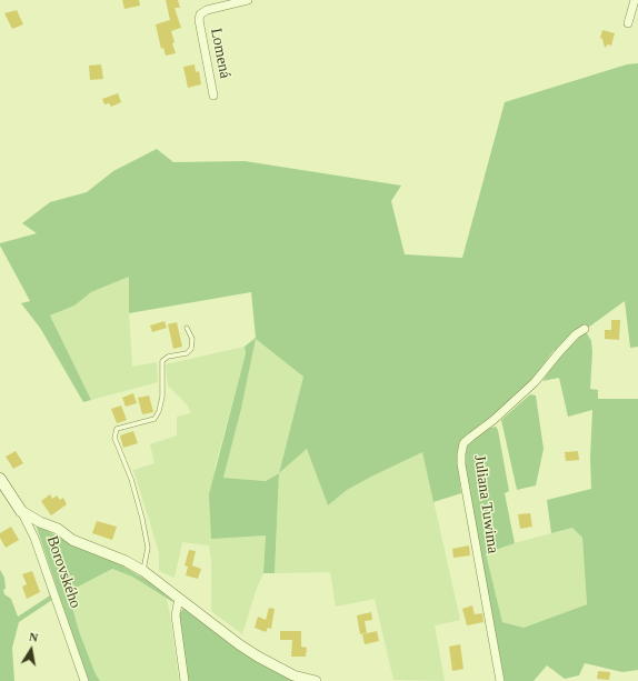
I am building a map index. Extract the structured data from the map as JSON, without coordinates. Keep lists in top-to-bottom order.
{
  "streets": {
    "main road": ["Borovského"],
    "street": ["Lomená", "Juliana Tuwima"]
  },
  "north": "top"
}
